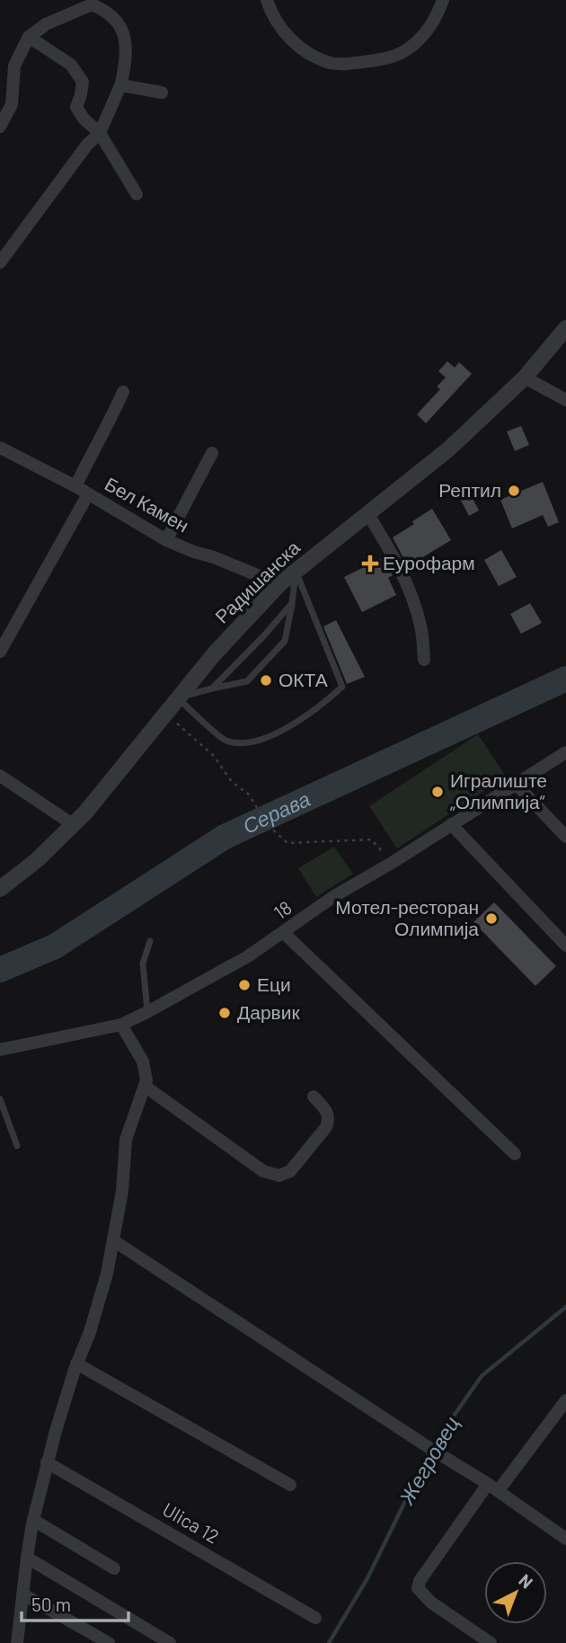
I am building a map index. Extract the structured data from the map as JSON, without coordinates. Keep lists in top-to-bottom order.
{
  "streets": {
    "street": [
      "Бел Камен",
      "Радишанска",
      "18",
      "Ulica 12"
    ]
  },
  "crossings": [
    ["Бел Камен", "Радишанска"]
  ],
  "water": ["Серава", "Жегровец"],
  "places": {
    "other": [
      "Рептил",
      "ОКТА",
      "Игралиште „Олимпија“",
      "Мотел-ресторан Олимпија",
      "Еци",
      "Дарвик"
    ],
    "health": ["Еурофарм"]
  },
  "scale_bar": "50 m",
  "north": "top right"
}
